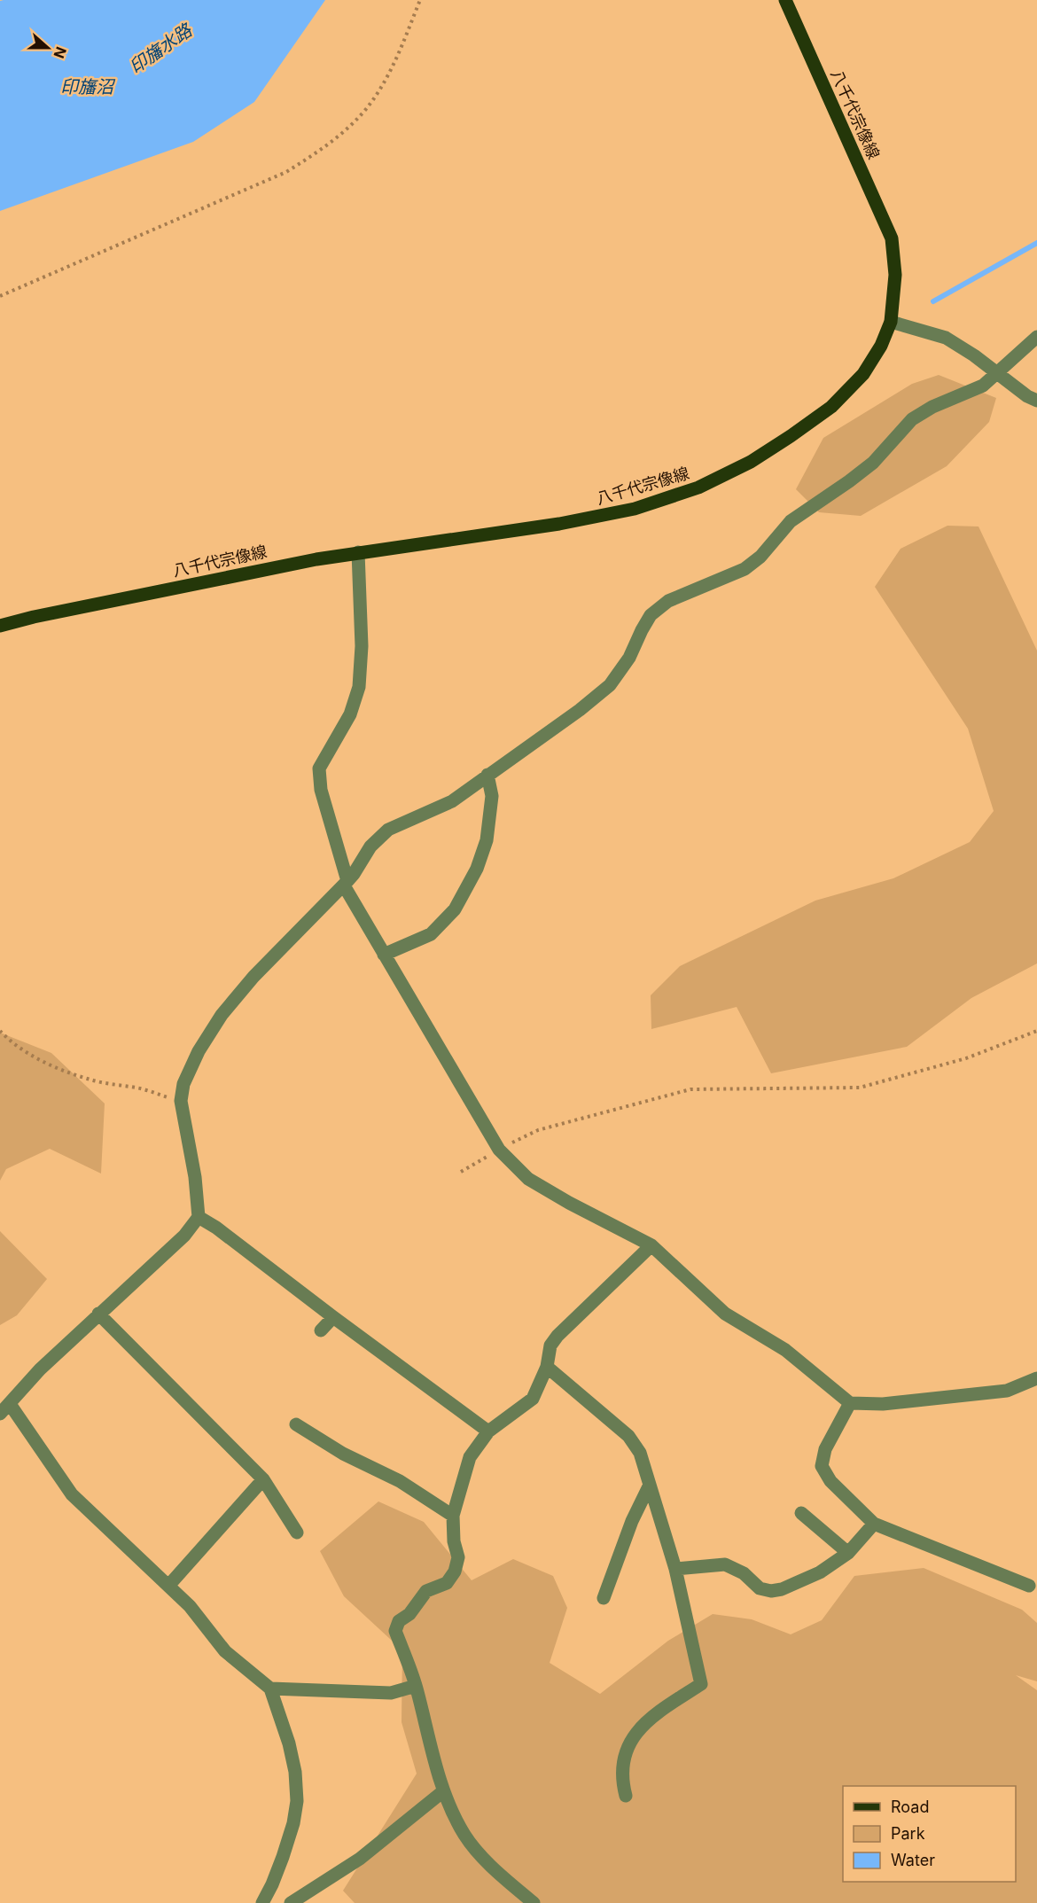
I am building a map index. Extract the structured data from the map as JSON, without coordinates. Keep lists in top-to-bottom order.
{
  "streets": {
    "main road": ["八千代宗像線"]
  },
  "water": ["印旛水路", "印旛沼"],
  "legend": ["Road", "Park", "Water"],
  "north": "right"
}
